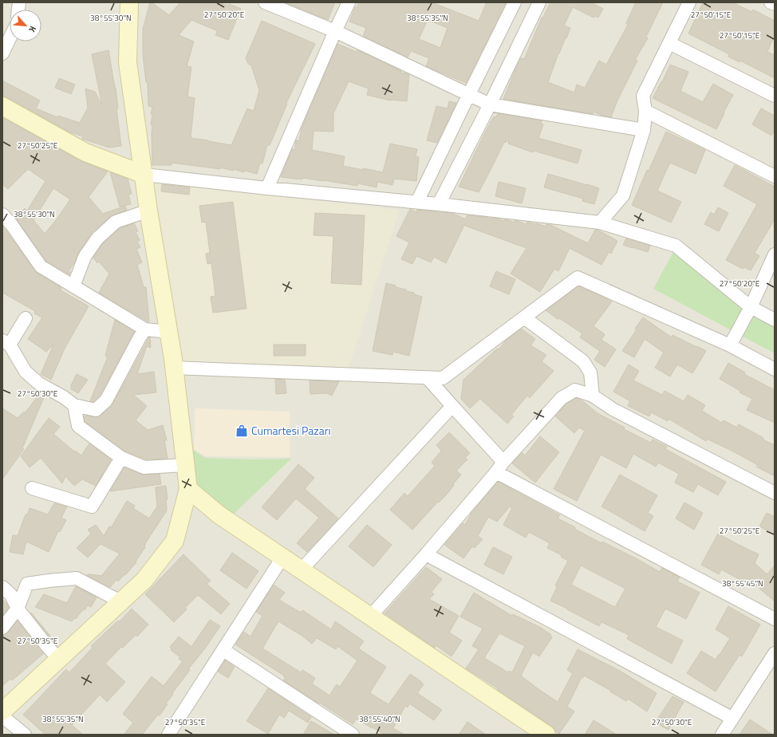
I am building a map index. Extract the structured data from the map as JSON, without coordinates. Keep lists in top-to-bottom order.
{
  "places": {
    "shop": ["Cumartesi Pazarı"]
  },
  "north": "bottom right",
  "coordinates": [
    "27°50'20\"E",
    "27°50'15\"E",
    "38°55'30\"N",
    "38°55'35\"N",
    "27°50'25\"E",
    "27°50'30\"E",
    "38°55'45\"N",
    "27°50'35\"E",
    "38°55'40\"N"
  ]
}
